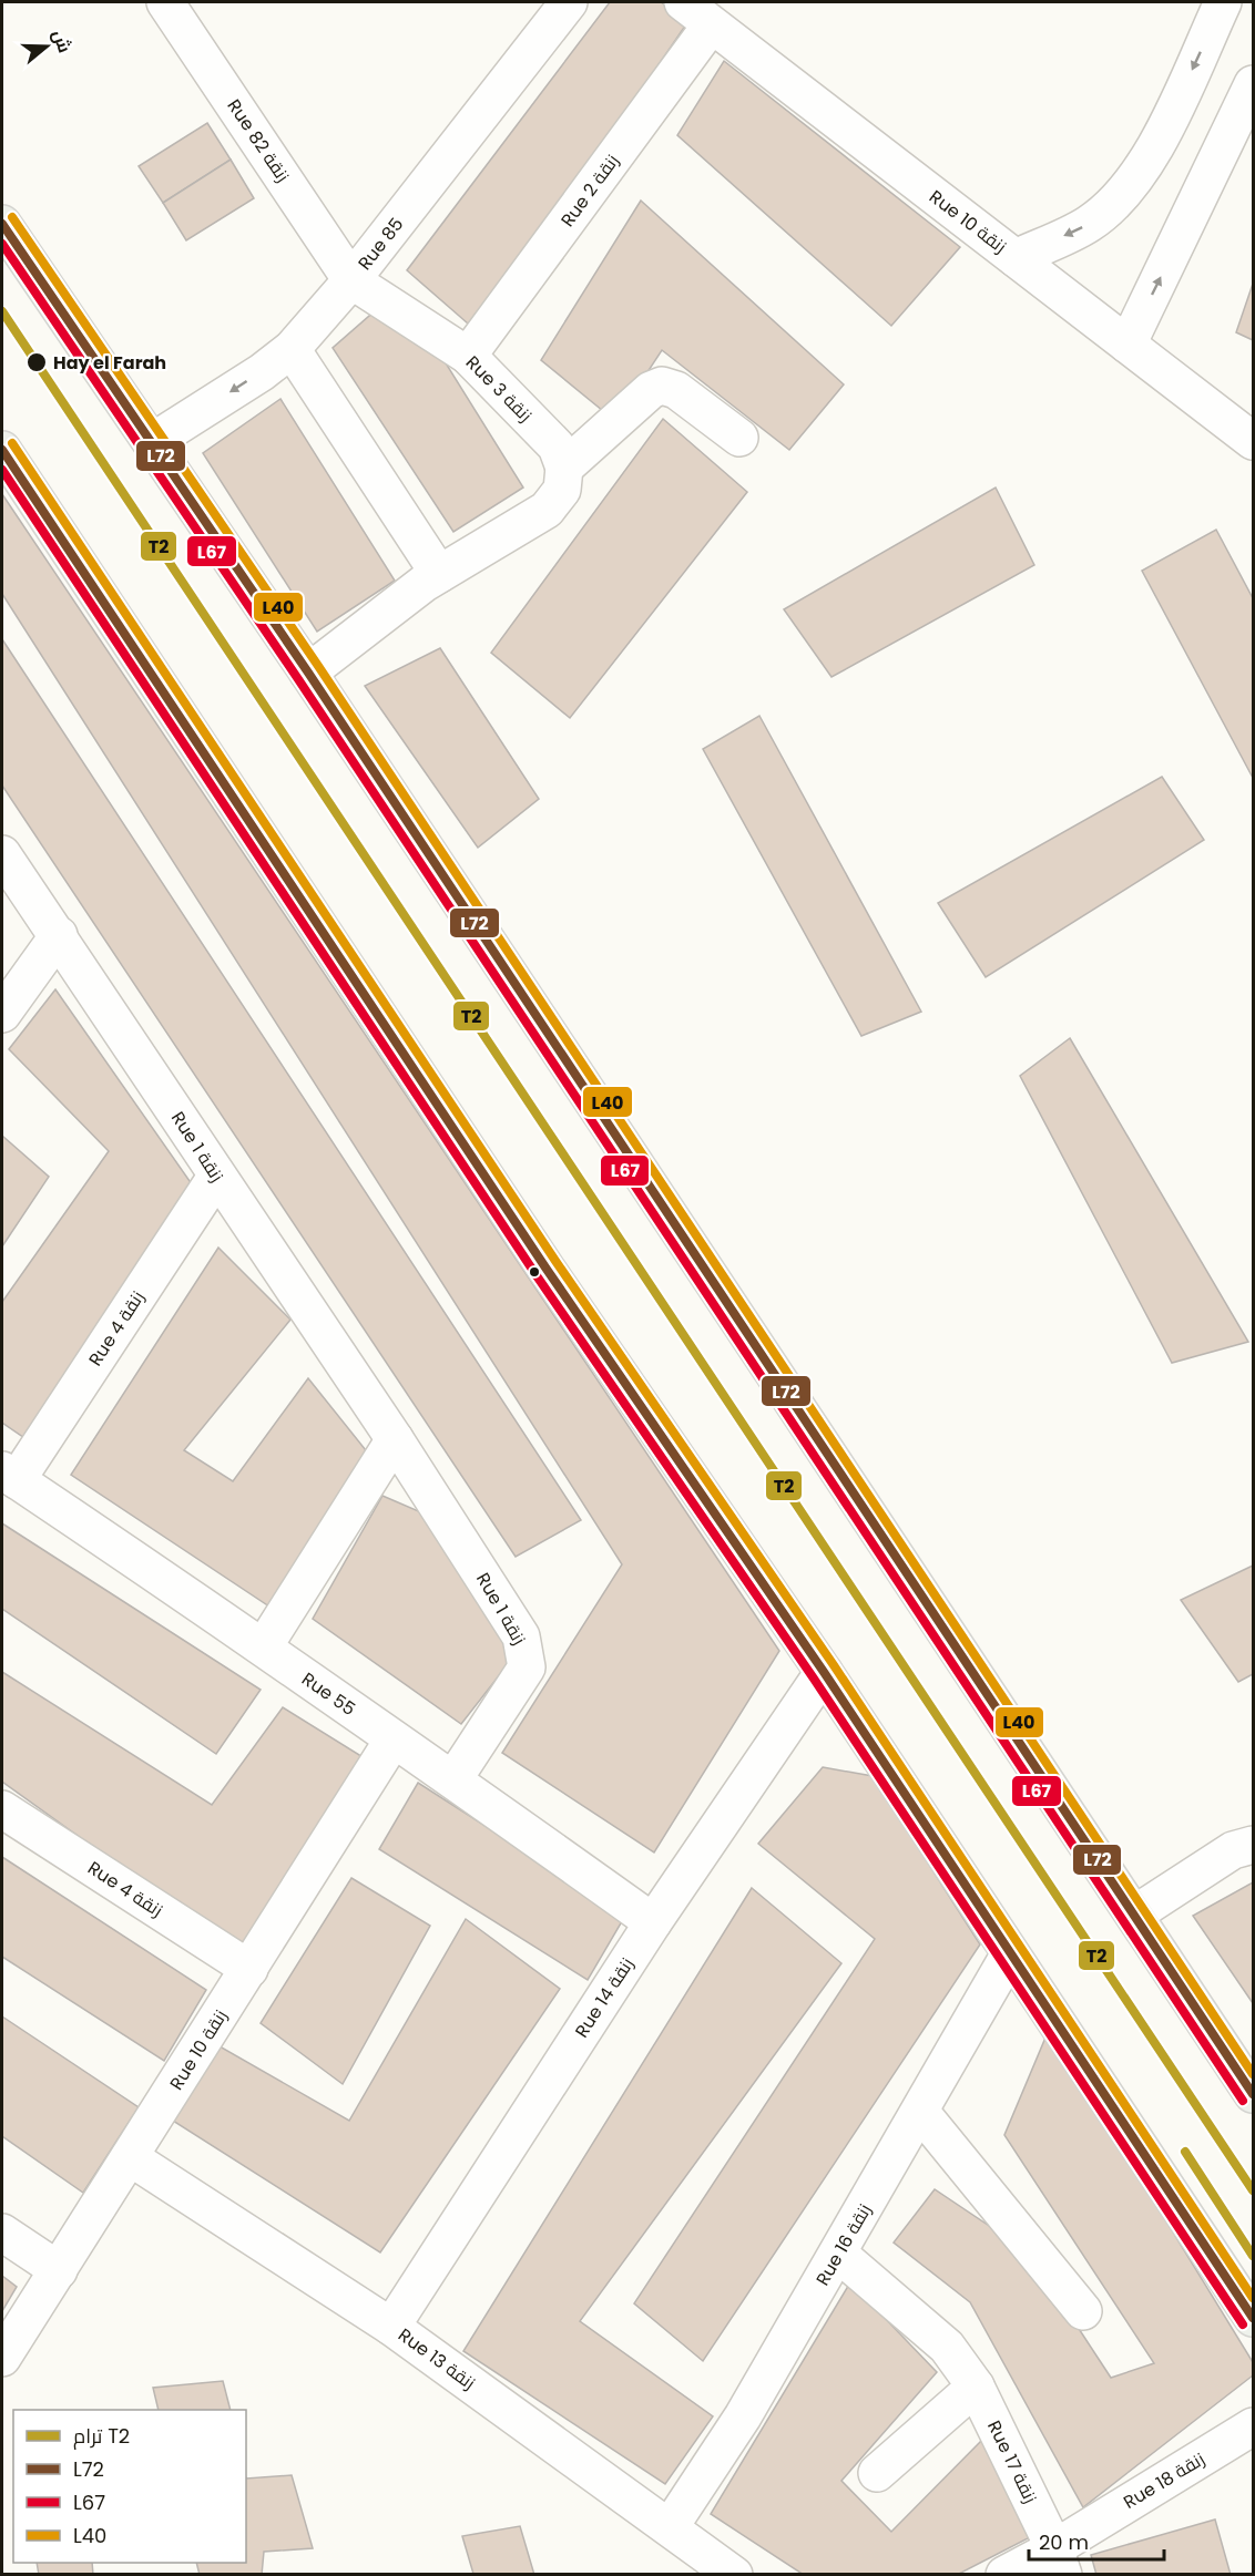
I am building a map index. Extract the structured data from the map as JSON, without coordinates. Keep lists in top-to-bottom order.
{
  "streets": {
    "street": [
      "Rue 82 زنقة",
      "Rue 2 زنقة",
      "Rue 10 زنقة",
      "Rue 85",
      "Rue 3 زنقة",
      "Rue 1 زنقة",
      "Rue 4 زنقة",
      "Rue 55",
      "Rue 14 زنقة",
      "Rue 16 زنقة",
      "Rue 13 زنقة",
      "Rue 17 زنقة",
      "Rue 18 زنقة"
    ]
  },
  "crossings": [
    ["Rue 82 زنقة", "Rue 85"],
    ["Rue 82 زنقة", "Rue 3 زنقة"],
    ["Rue 2 زنقة", "Rue 10 زنقة"],
    ["Rue 2 زنقة", "Rue 3 زنقة"],
    ["Rue 10 زنقة", "Rue 4 زنقة"],
    ["Rue 10 زنقة", "Rue 55"],
    ["Rue 10 زنقة", "Rue 13 زنقة"],
    ["Rue 85", "Rue 3 زنقة"],
    ["Rue 1 زنقة", "Rue 4 زنقة"],
    ["Rue 1 زنقة", "Rue 55"],
    ["Rue 4 زنقة", "Rue 55"],
    ["Rue 55", "Rue 14 زنقة"],
    ["Rue 14 زنقة", "Rue 13 زنقة"],
    ["Rue 16 زنقة", "Rue 13 زنقة"],
    ["Rue 16 زنقة", "Rue 17 زنقة"],
    ["Rue 17 زنقة", "Rue 18 زنقة"]
  ],
  "places": ["Hay el Farah"],
  "lines": [
    "transit line L40",
    "transit line L72",
    "transit line L67",
    "tram line T2"
  ],
  "legend": [
    "ترام T2",
    "L72",
    "L67",
    "L40"
  ],
  "scale_bar": "20 m",
  "north": "right"
}
